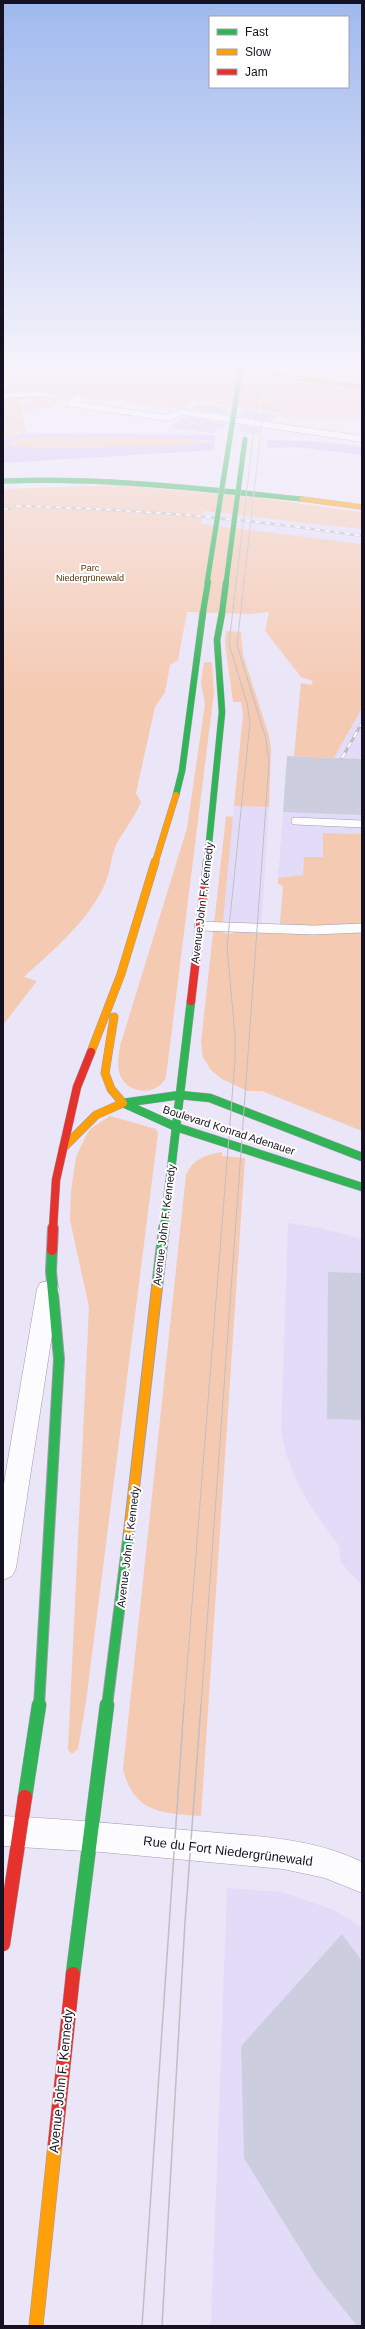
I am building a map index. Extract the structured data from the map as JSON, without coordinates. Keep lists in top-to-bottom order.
{
  "streets": {
    "main road": ["Avenue John F. Kennedy", "Boulevard Konrad Adenauer"],
    "street": ["Rue du Fort Niedergrünewald"]
  },
  "crossings": [
    ["Avenue John F. Kennedy", "Boulevard Konrad Adenauer"],
    ["Avenue John F. Kennedy", "Rue du Fort Niedergrünewald"]
  ],
  "parks": ["Parc Niedergrünewald"],
  "legend": ["Fast", "Slow", "Jam"]
}
